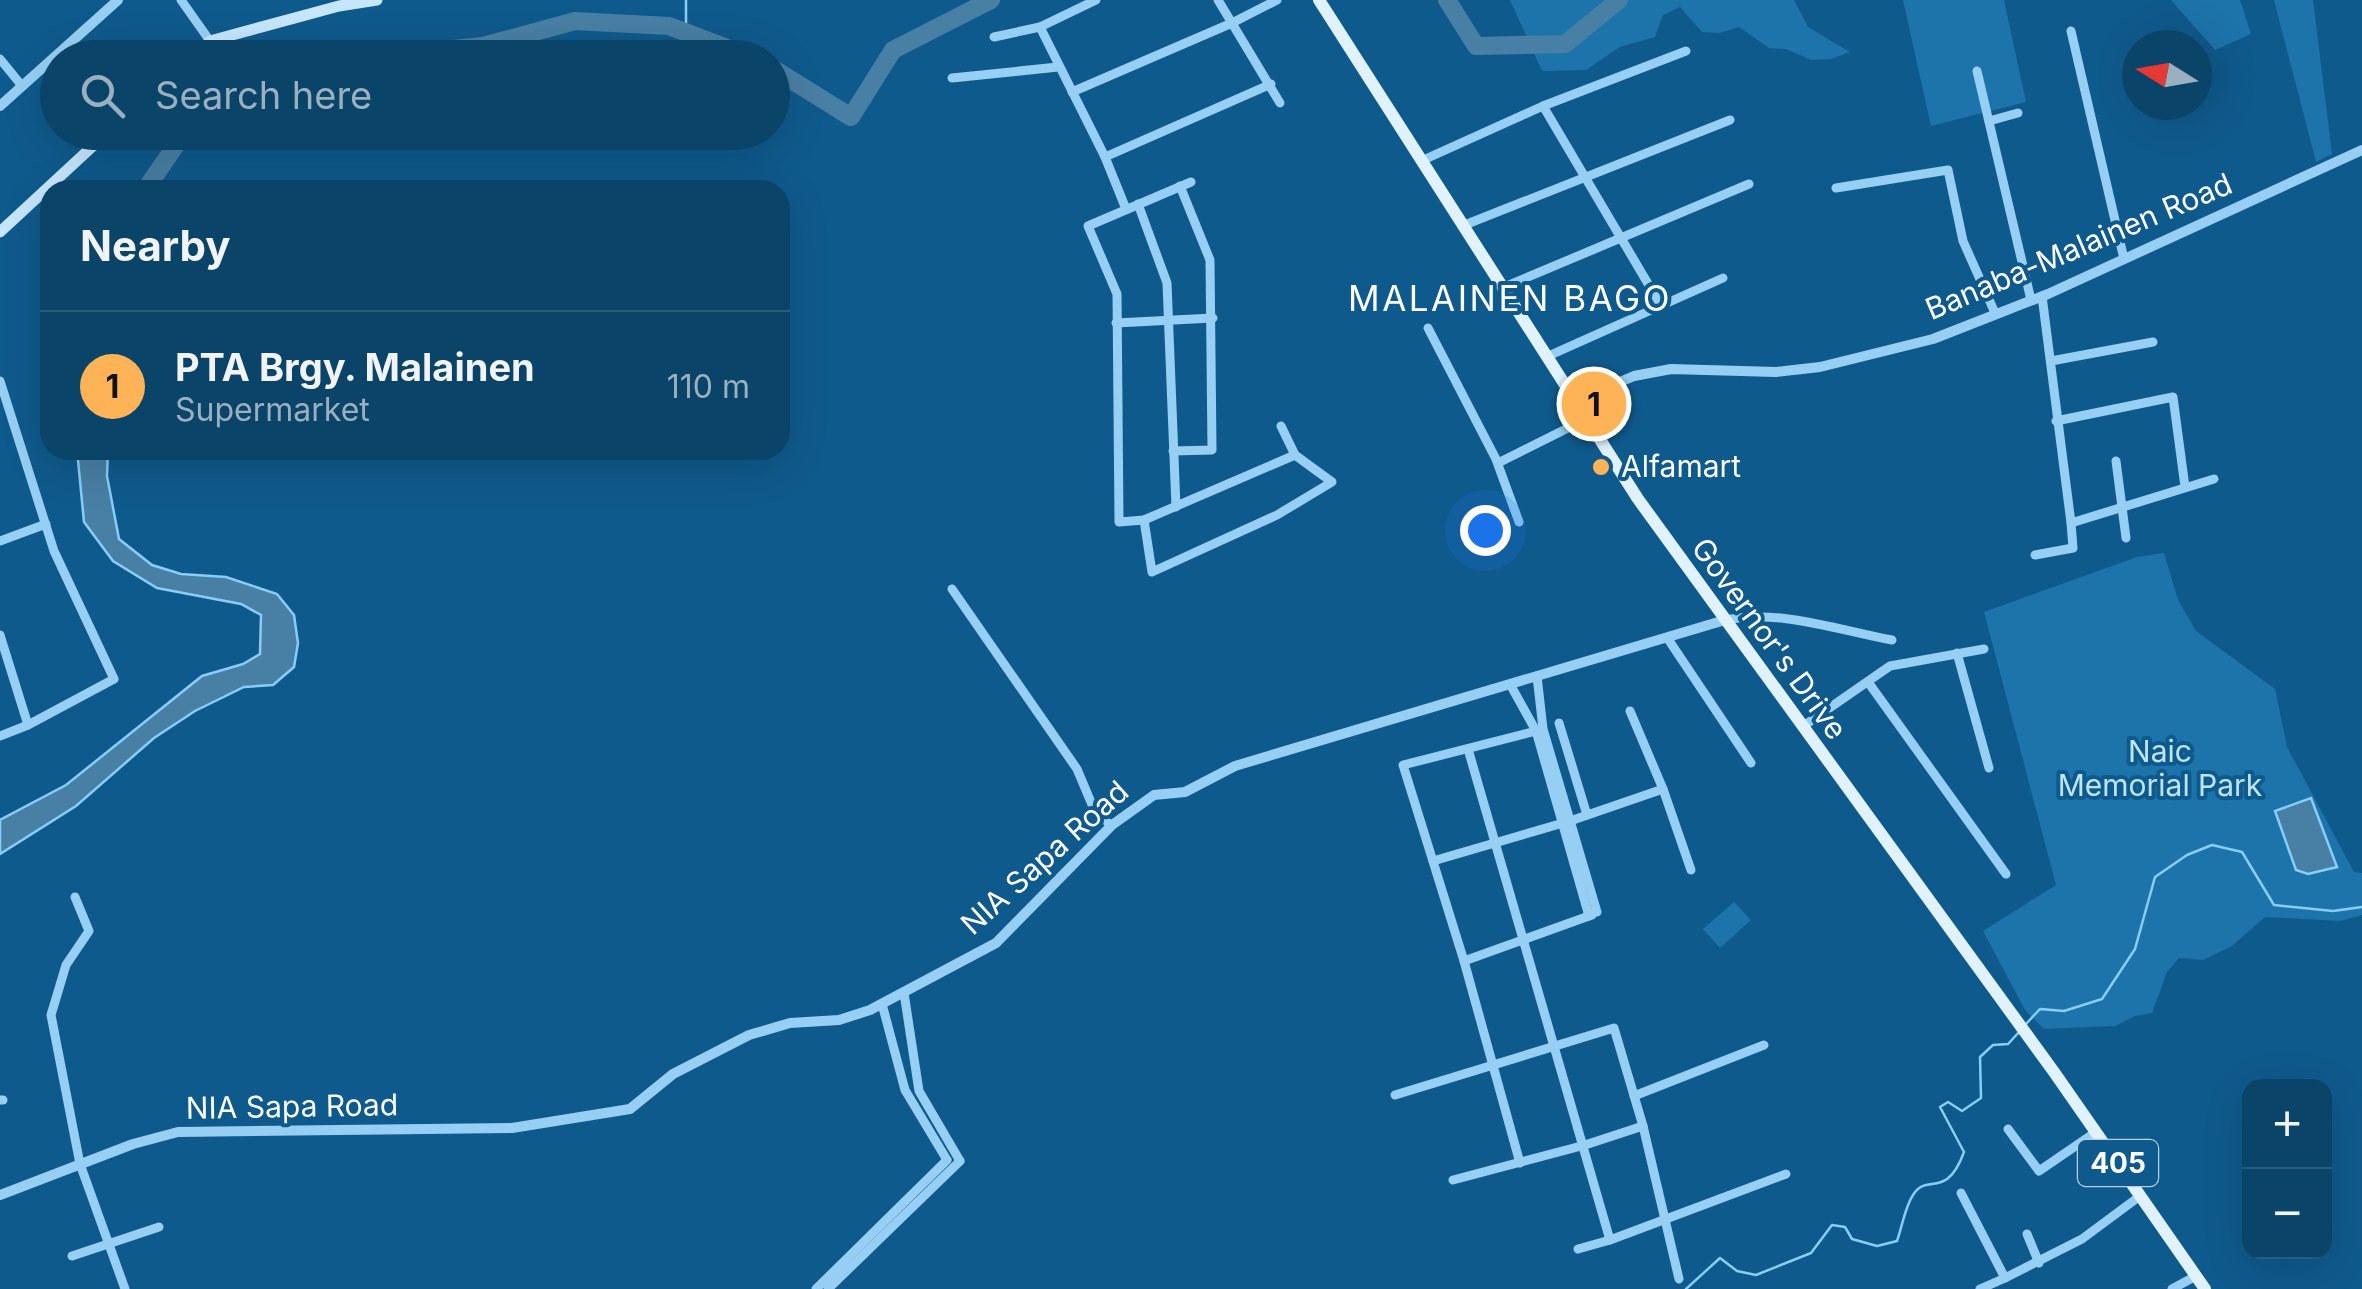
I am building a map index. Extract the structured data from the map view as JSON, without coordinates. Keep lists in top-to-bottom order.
{
  "streets": {
    "main road": ["Governor's Drive", "405"],
    "street": ["Banaba-Malainen Road", "NIA Sapa Road"]
  },
  "crossings": [
    ["Banaba-Malainen Road", "Governor's Drive"],
    ["Governor's Drive", "NIA Sapa Road"]
  ],
  "districts": ["MALAINEN BAGO"],
  "parks": ["Naic Memorial Park"],
  "places": ["Alfamart"],
  "north": "left",
  "page": {
    "search": "Search here",
    "heading": "Nearby",
    "list": [
      {
        "mark": "1",
        "name": "PTA Brgy. Malainen",
        "note": "Supermarket",
        "value": "110 m"
      }
    ],
    "pins": "1",
    "map_buttons": ["+", "−"]
  }
}
